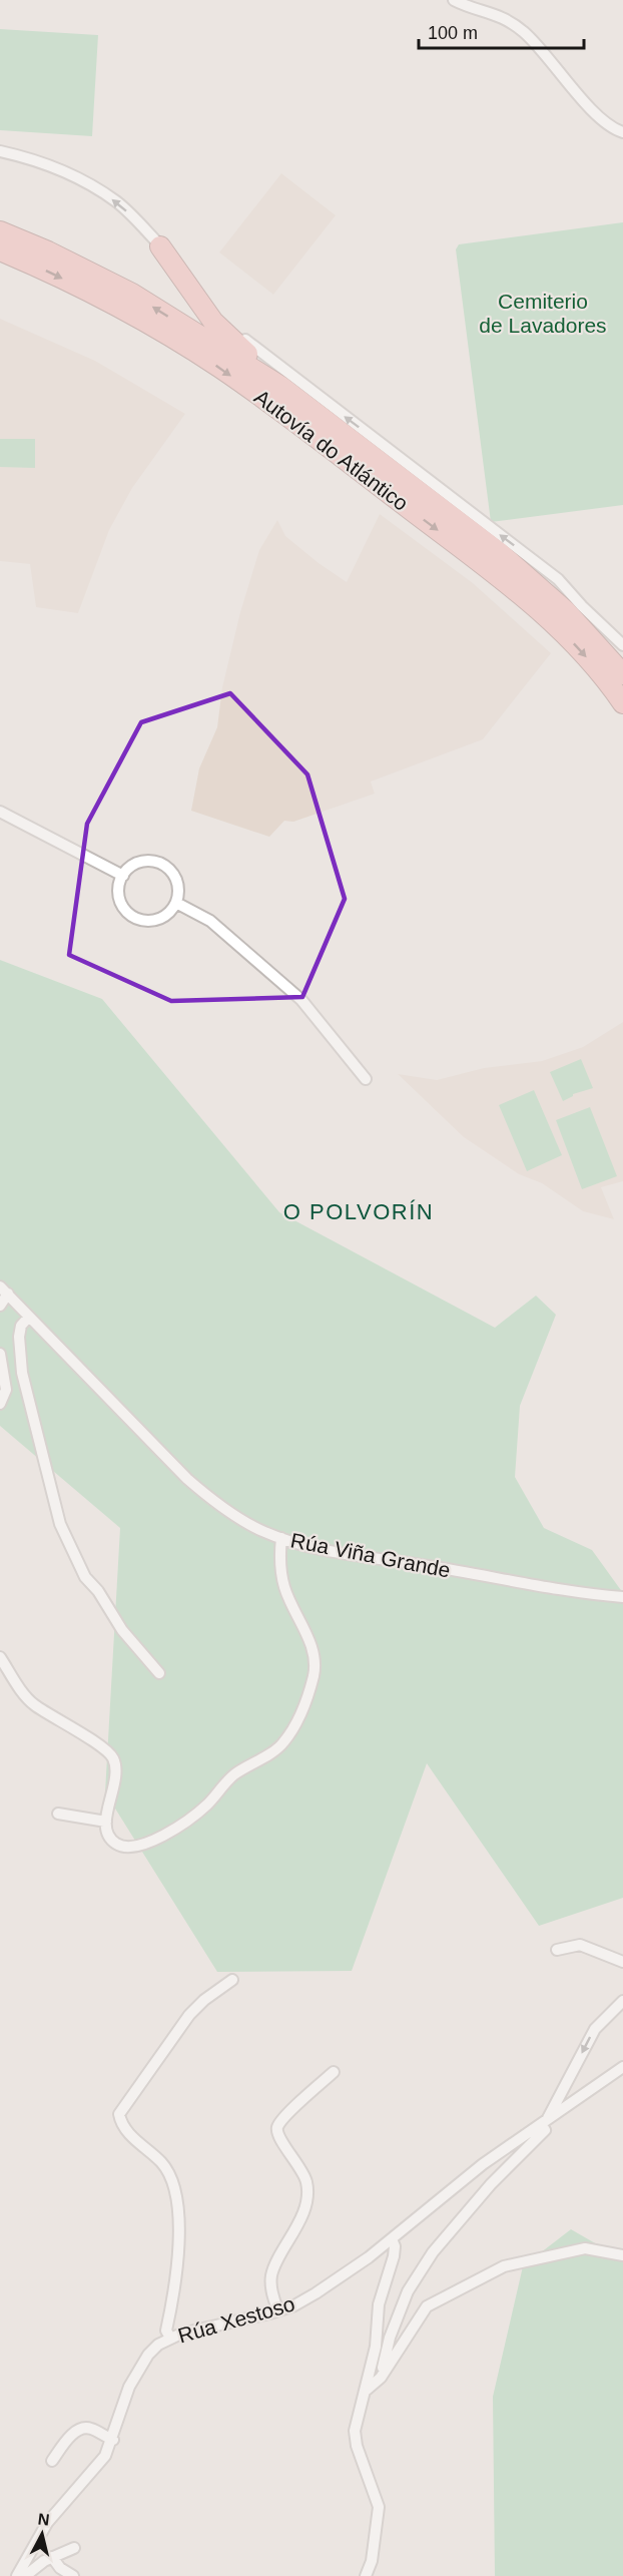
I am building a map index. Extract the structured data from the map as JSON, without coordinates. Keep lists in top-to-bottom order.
{
  "streets": {
    "highway": ["Autovía do Atlántico"],
    "street": ["Rúa Viña Grande", "Rúa Xestoso"]
  },
  "districts": ["O POLVORÍN"],
  "parks": ["Cemiterio de Lavadores"],
  "scale_bar": "100 m",
  "north": "top"
}
